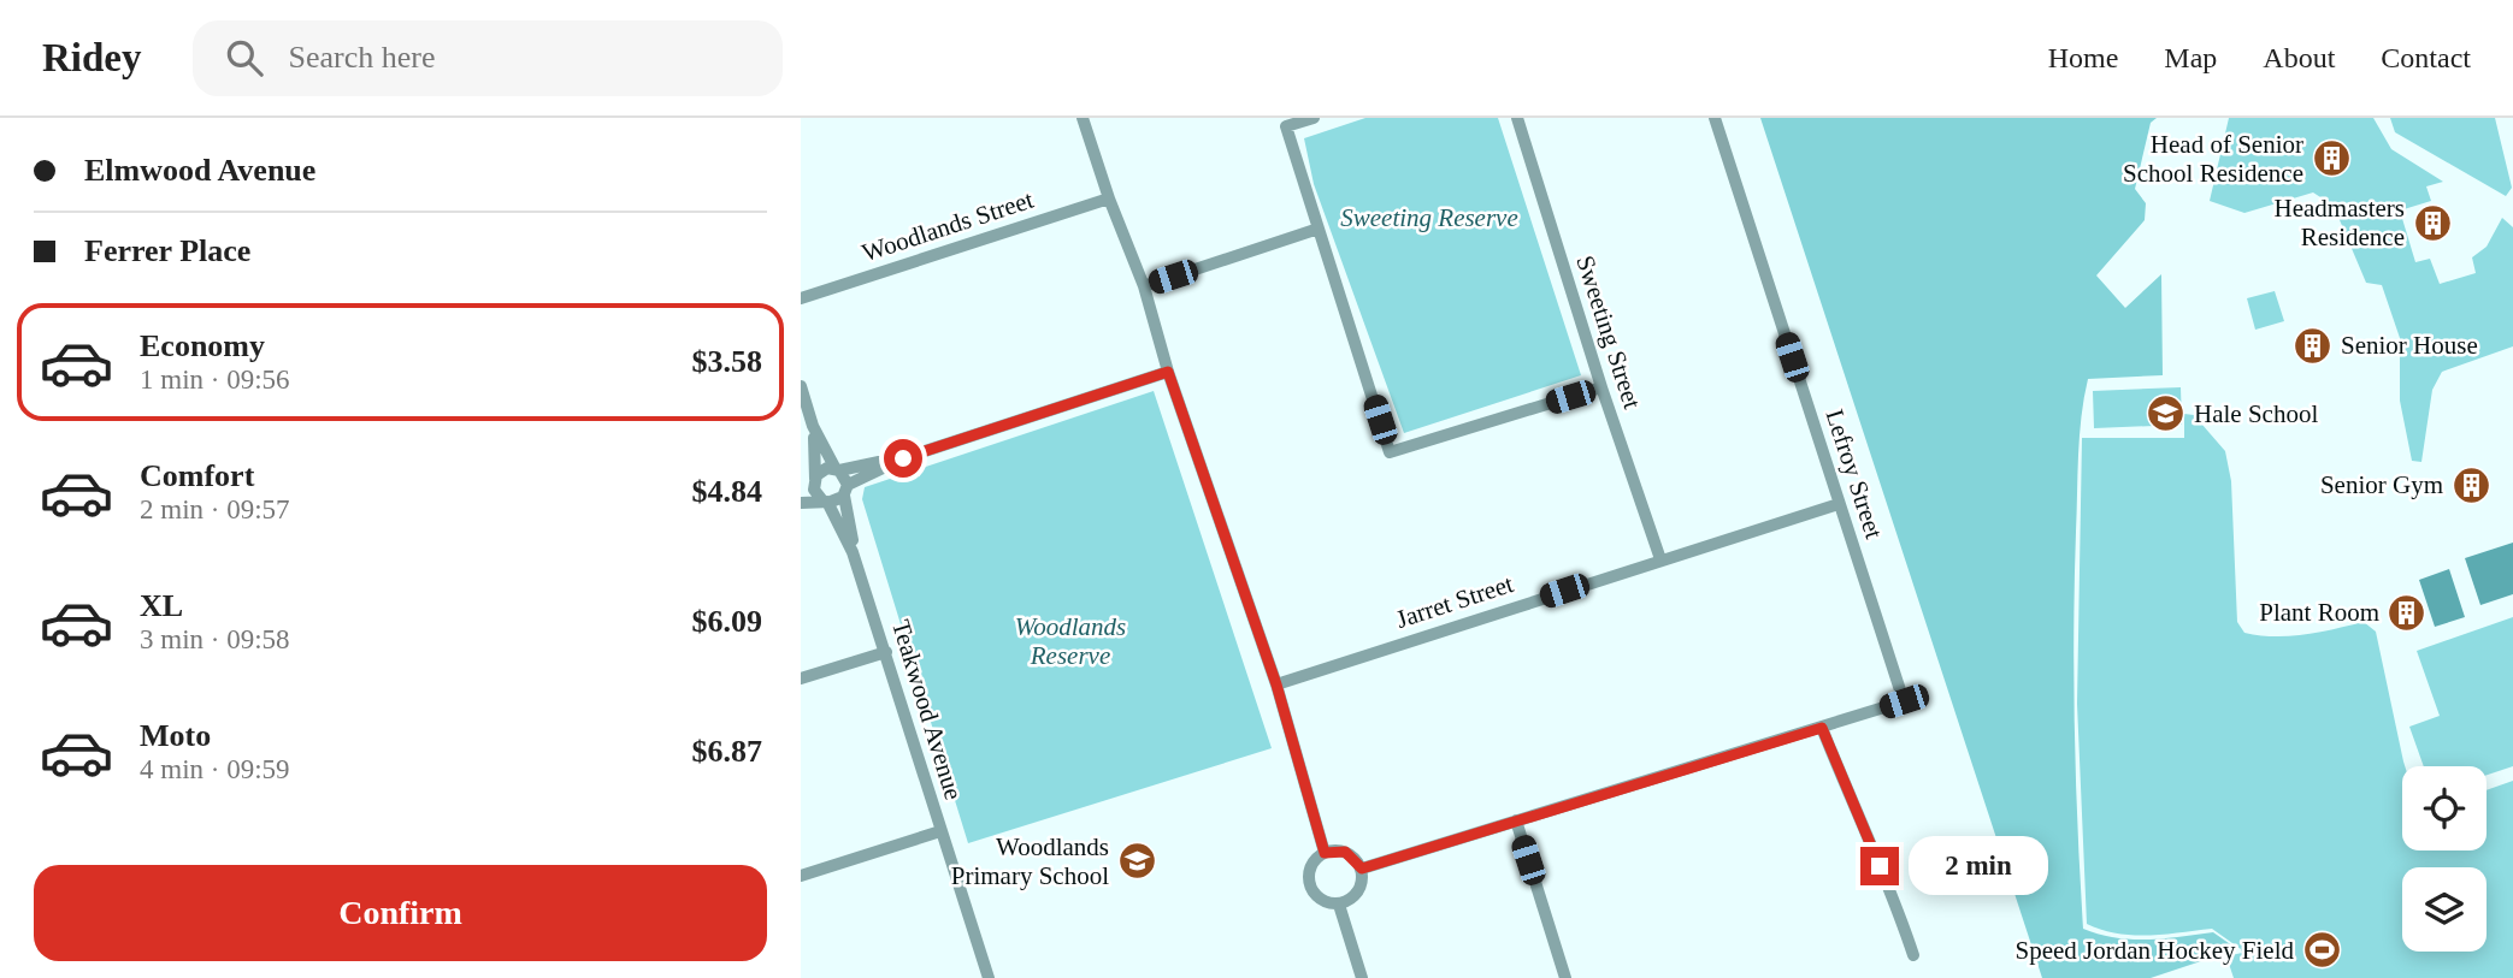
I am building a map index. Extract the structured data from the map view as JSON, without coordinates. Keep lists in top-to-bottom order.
{
  "streets": {
    "street": [
      "Woodlands Street",
      "Sweeting Street",
      "Lefroy Street",
      "Jarret Street",
      "Teakwood Avenue"
    ]
  },
  "crossings": [
    ["Sweeting Street", "Jarret Street"],
    ["Lefroy Street", "Jarret Street"]
  ],
  "parks": ["Sweeting Reserve", "Woodlands Reserve"],
  "places": {
    "building": [
      "Head of Senior School Residence",
      "Headmasters Residence",
      "Senior House",
      "Senior Gym",
      "Plant Room"
    ],
    "school or university": ["Hale School", "Woodlands Primary School"],
    "sports": ["Speed Jordan Hockey Field"]
  },
  "page": {
    "header": "Ridey",
    "search": "Search here",
    "nav": [
      "Home",
      "Map",
      "About",
      "Contact"
    ],
    "banner": ["Elmwood Avenue", "Ferrer Place"],
    "list": [
      {
        "name": "Economy",
        "note": "1 min · 09:56",
        "value": "$3.58"
      },
      {
        "name": "Comfort",
        "note": "2 min · 09:57",
        "value": "$4.84"
      },
      {
        "name": "XL",
        "note": "3 min · 09:58",
        "value": "$6.09"
      },
      {
        "name": "Moto",
        "note": "4 min · 09:59",
        "value": "$6.87"
      }
    ],
    "bubble": "2 min",
    "buttons": "Confirm"
  }
}
